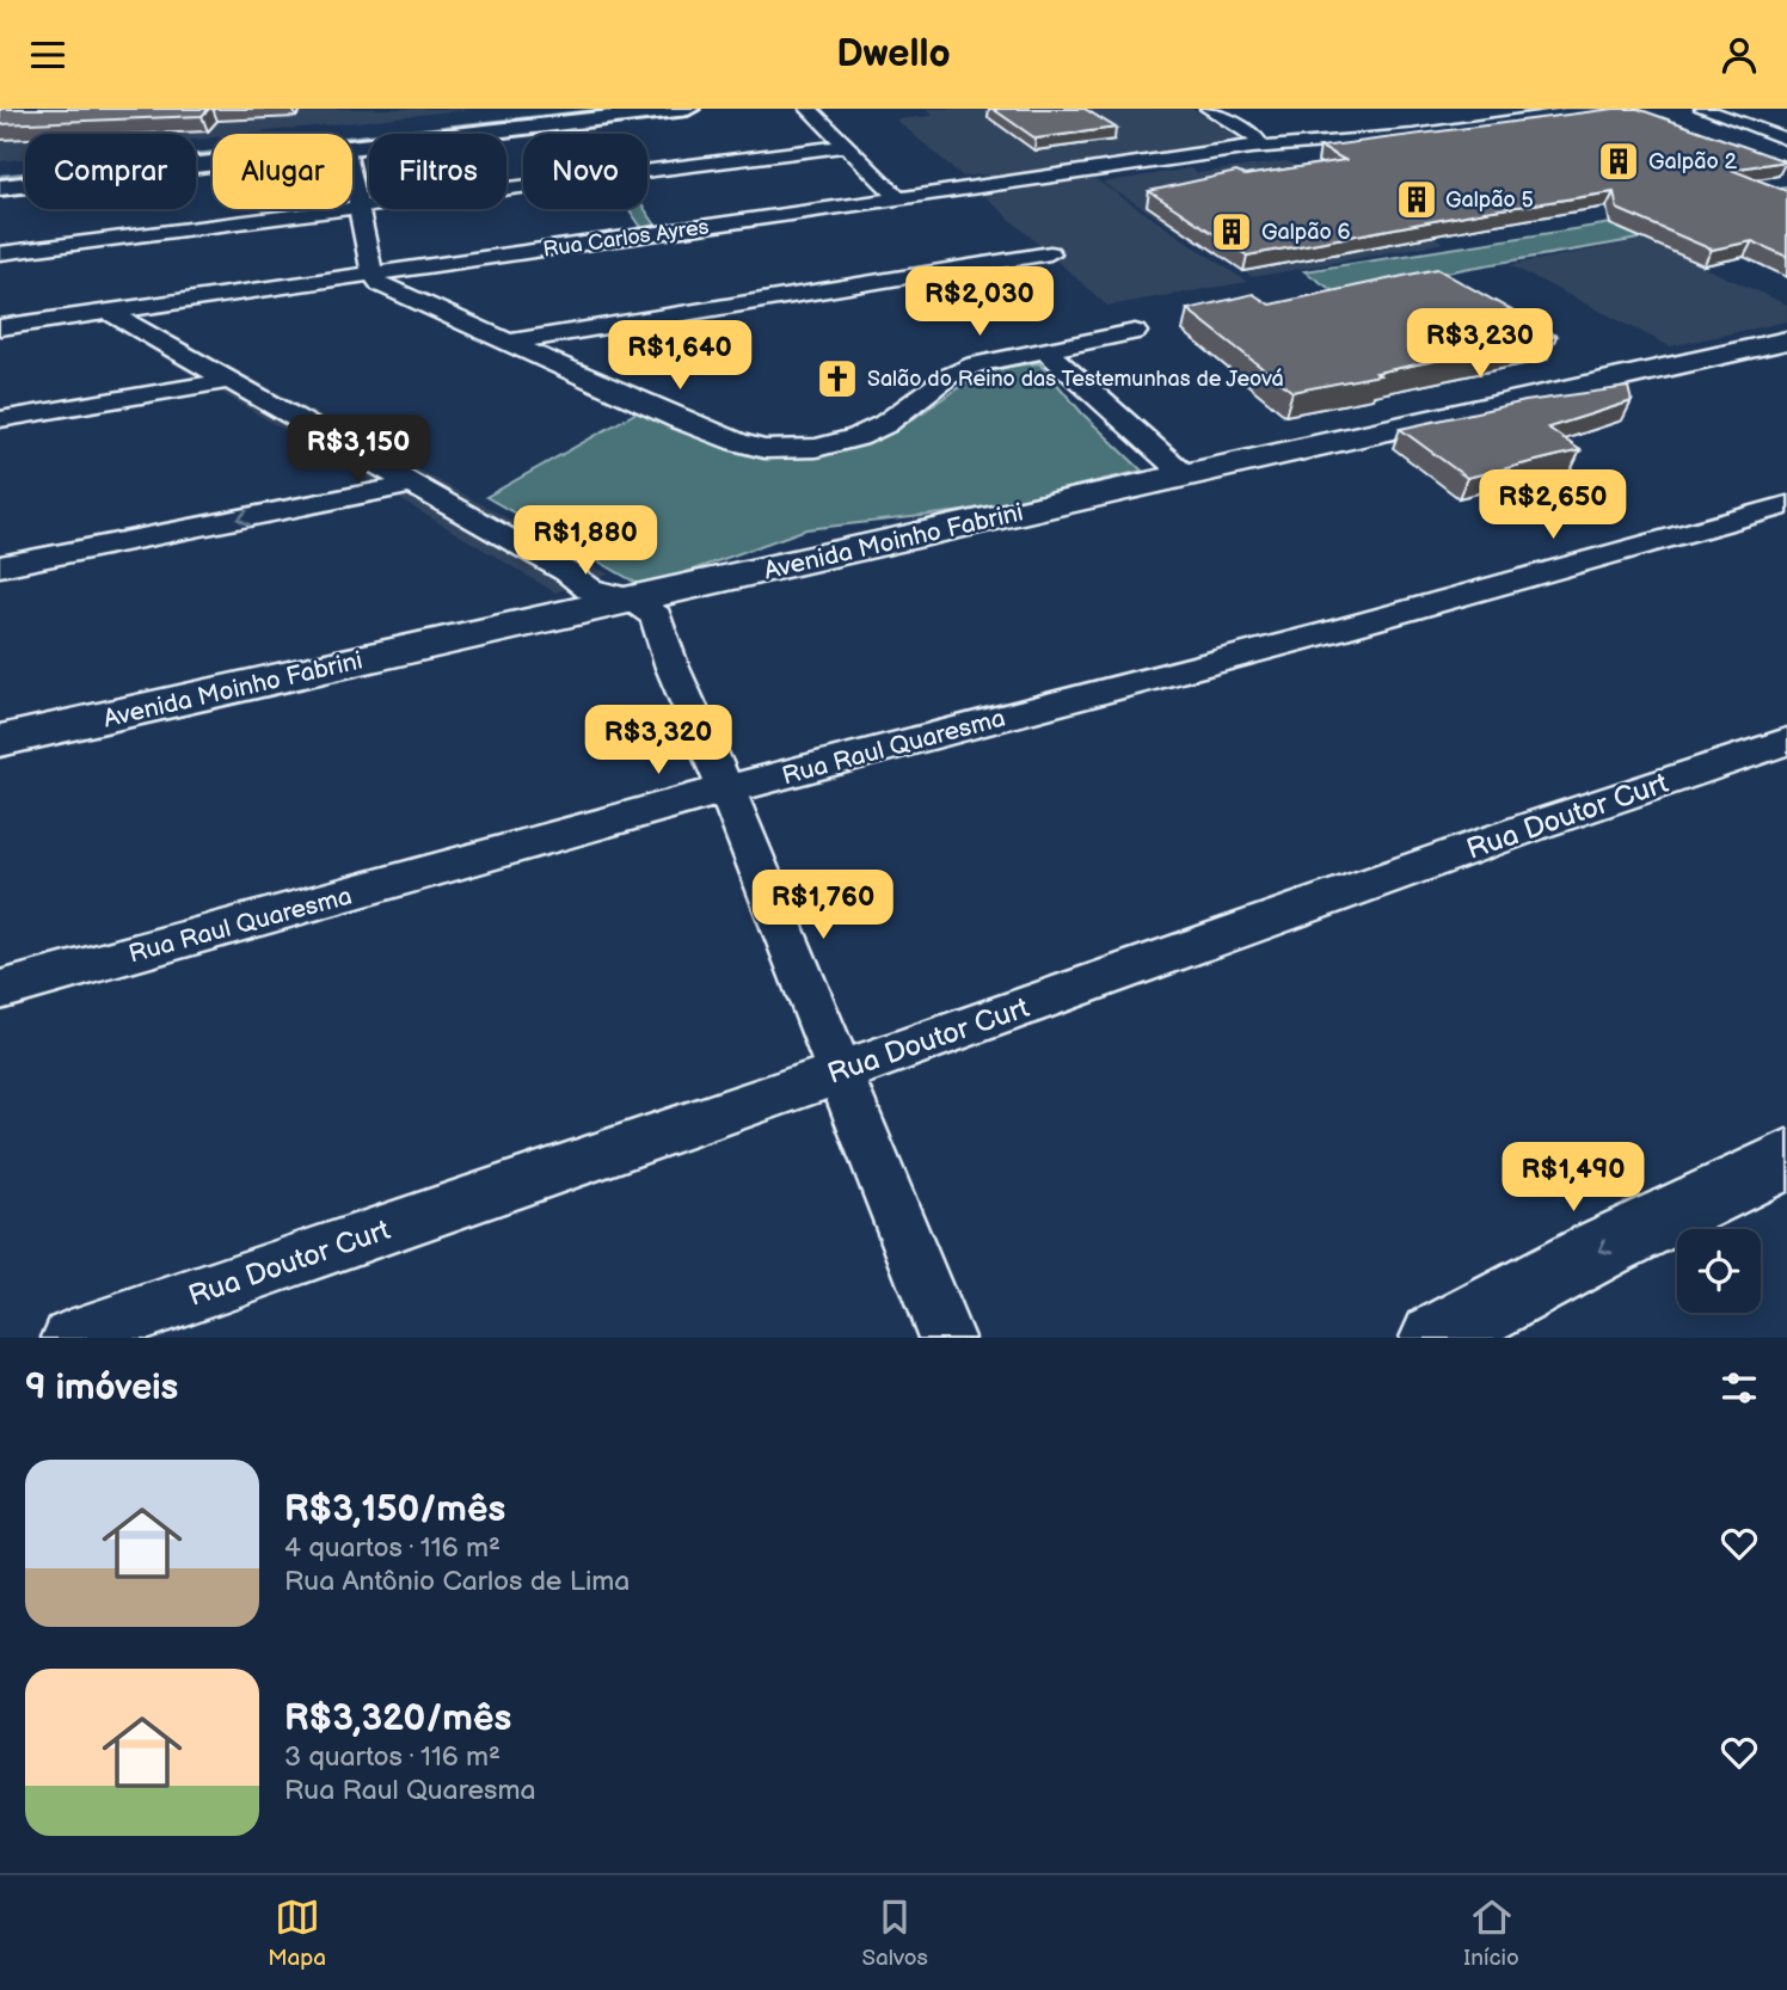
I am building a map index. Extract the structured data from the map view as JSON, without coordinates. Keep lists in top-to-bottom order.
{
  "streets": {
    "street": [
      "Rua Carlos Ayres",
      "Avenida Moinho Fabrini",
      "Rua Raul Quaresma",
      "Rua Doutor Curt"
    ]
  },
  "places": {
    "building": ["Galpão 2", "Galpão 5", "Galpão 6"],
    "church": ["Salão do Reino das Testemunhas de Jeová"]
  },
  "page": {
    "header": "Dwello",
    "chip": [
      "Comprar",
      "Alugar",
      "Filtros",
      "Novo"
    ],
    "price": [
      "R$2,030",
      "R$3,230",
      "R$1,640",
      "R$3,150",
      "R$2,650",
      "R$1,880",
      "R$3,320",
      "R$1,760",
      "R$1,490"
    ],
    "heading": "9 imóveis",
    "list": [
      {
        "name": "R$3,150/mês",
        "note": "4 quartos · 116 m² · Rua Antônio Carlos de Lima"
      },
      {
        "name": "R$3,320/mês",
        "note": "3 quartos · 116 m² · Rua Raul Quaresma"
      }
    ],
    "tabs": ["Mapa", "Salvos", "Início"]
  }
}
